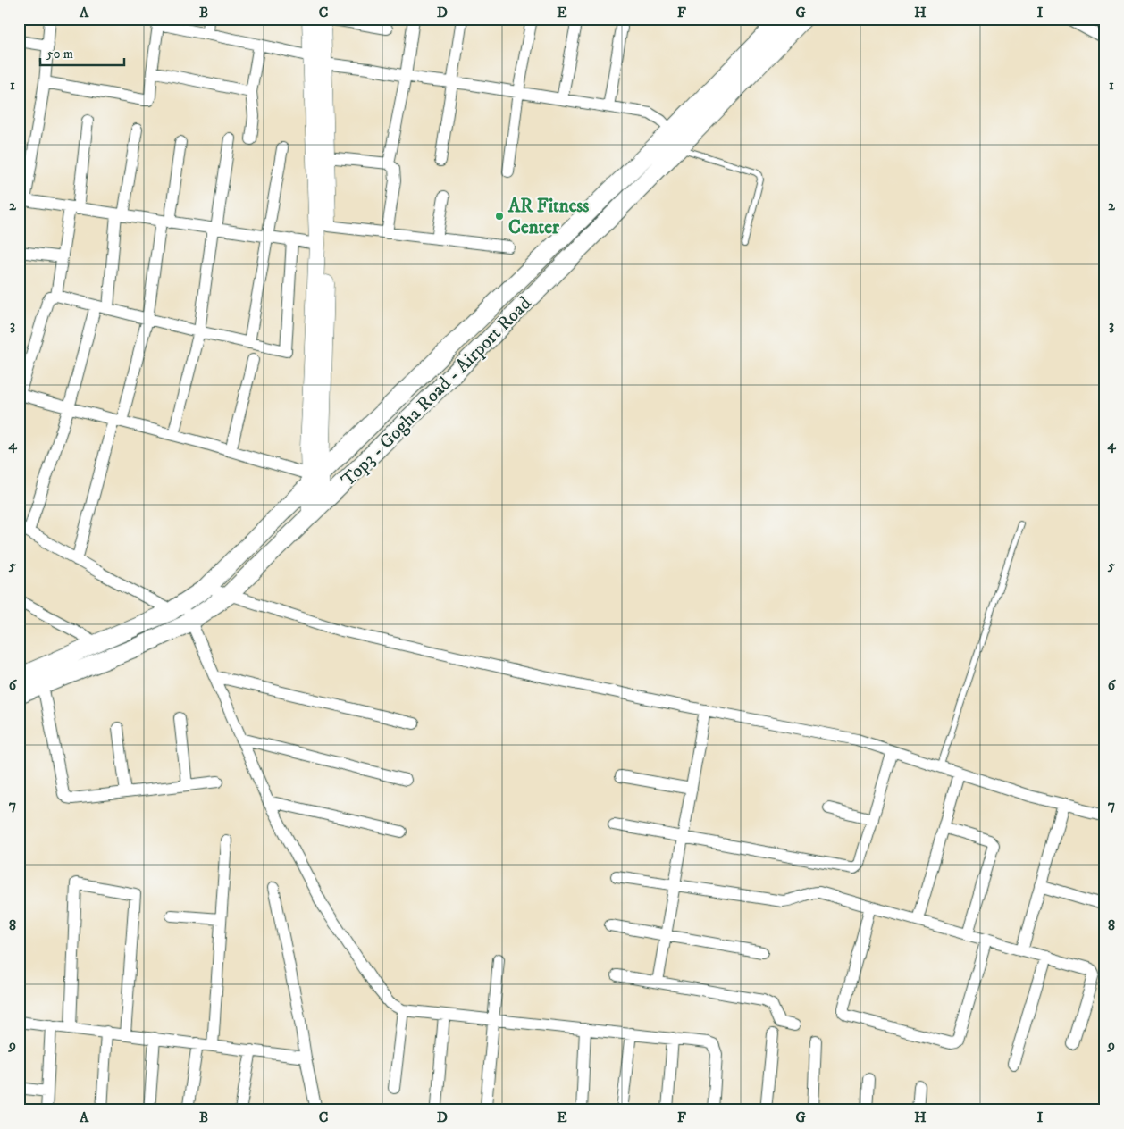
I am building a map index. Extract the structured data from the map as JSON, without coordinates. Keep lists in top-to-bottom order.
{
  "streets": {
    "main road": ["Top3 - Gogha Road - Airport Road"]
  },
  "places": ["AR Fitness Center"],
  "scale_bar": "50 m",
  "grid": {
    "columns": [
      "A",
      "B",
      "C",
      "D",
      "E",
      "F",
      "G",
      "H",
      "I"
    ],
    "rows": [
      "1",
      "2",
      "3",
      "4",
      "5",
      "6",
      "7",
      "8",
      "9"
    ]
  }
}
